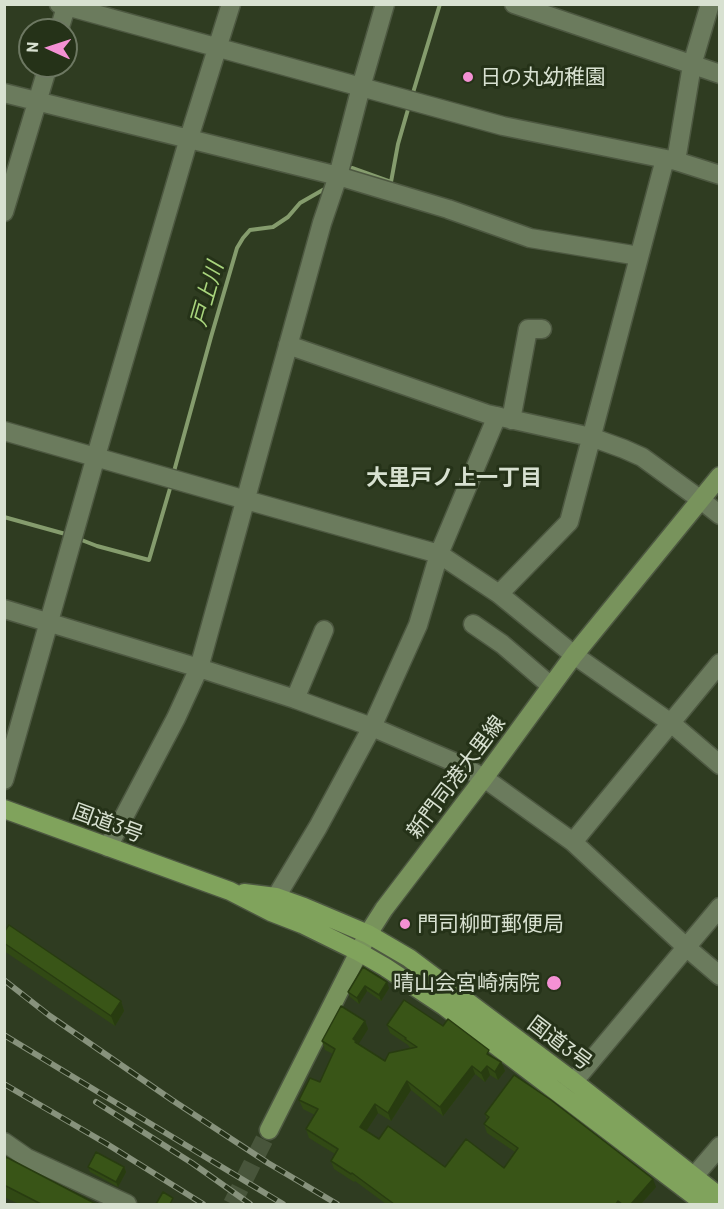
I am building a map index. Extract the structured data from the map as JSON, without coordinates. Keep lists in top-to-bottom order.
{
  "streets": {
    "highway": ["国道3号"],
    "main road": ["新門司港大里線"]
  },
  "crossings": [
    ["新門司港大里線", "国道3号"]
  ],
  "districts": ["大里戸ノ上一丁目"],
  "water": ["戸上川"],
  "places": ["日の丸幼稚園", "門司柳町郵便局", "晴山会宮崎病院"],
  "north": "left"
}
